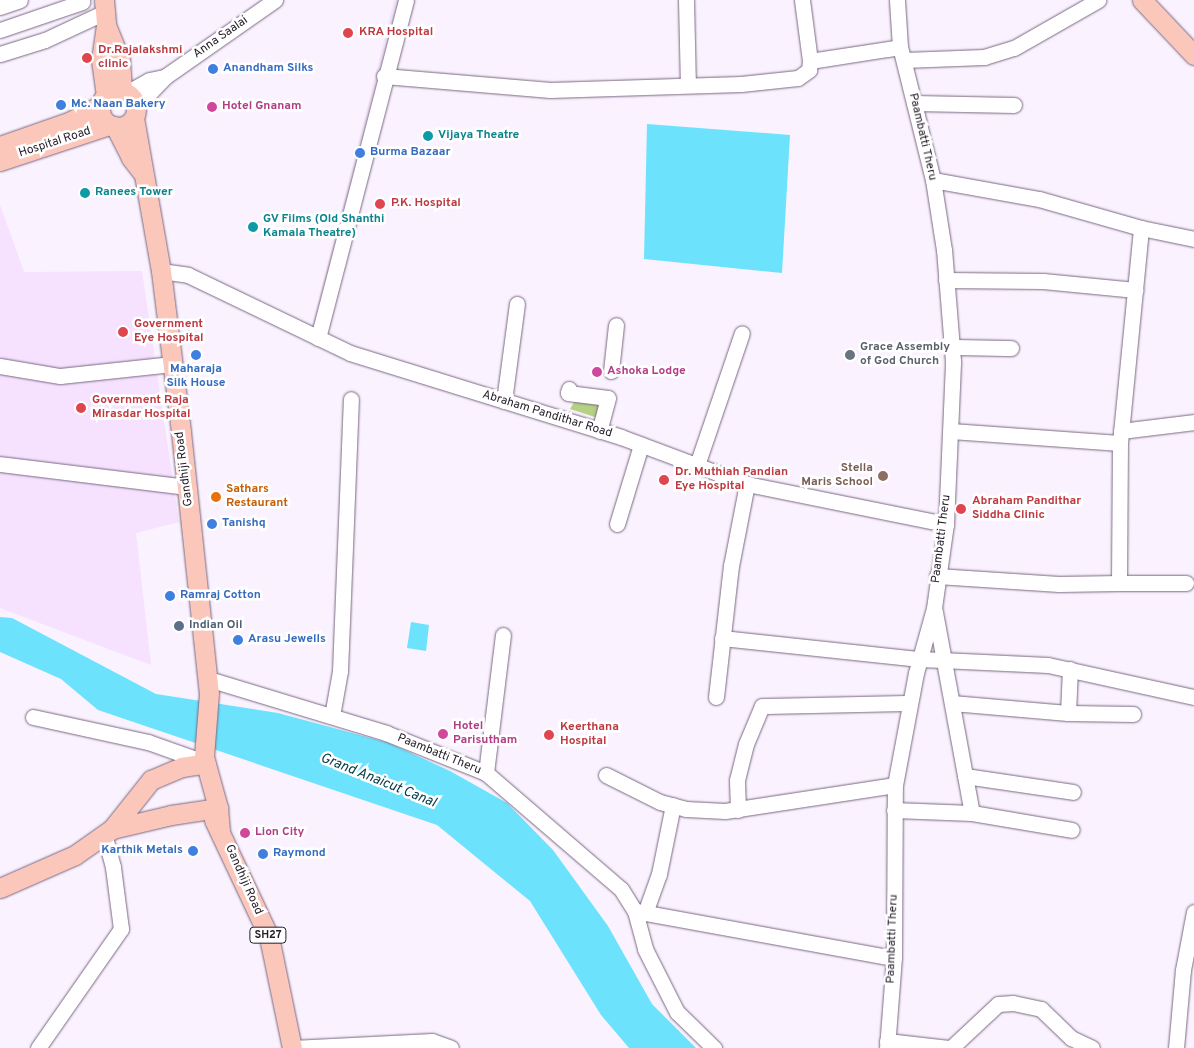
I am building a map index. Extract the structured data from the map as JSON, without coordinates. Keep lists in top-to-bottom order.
{
  "streets": {
    "main road": ["Hospital Road", "Gandhiji Road", "SH27"],
    "street": ["Anna Saalai", "Paambatti Theru", "Abraham Pandithar Road"]
  },
  "crossings": [
    ["Anna Saalai", "Hospital Road"],
    ["Anna Saalai", "Gandhiji Road"],
    ["Anna Saalai", "SH27"],
    ["Paambatti Theru", "Abraham Pandithar Road"],
    ["Paambatti Theru", "Gandhiji Road"],
    ["Paambatti Theru", "SH27"],
    ["Hospital Road", "Gandhiji Road"],
    ["Hospital Road", "SH27"],
    ["Abraham Pandithar Road", "Gandhiji Road"],
    ["Gandhiji Road", "SH27"]
  ],
  "water": ["Grand Anaicut Canal"],
  "places": [
    "KRA Hospital",
    "Dr.Rajalakshmi clinic",
    "Anandham Silks",
    "Mc. Naan Bakery",
    "Hotel Gnanam",
    "Vijaya Theatre",
    "Burma Bazaar",
    "Ranees Tower",
    "P.K. Hospital",
    "GV Films (Old Shanthi Kamala Theatre)",
    "Government Eye Hospital",
    "Maharaja Silk House",
    "Grace Assembly of God Church",
    "Ashoka Lodge",
    "Government Raja Mirasdar Hospital",
    "Stella Maris School",
    "Dr. Muthiah Pandian Eye Hospital",
    "Sathars Restaurant",
    "Abraham Pandithar Siddha Clinic",
    "Tanishq",
    "Ramraj Cotton",
    "Indian Oil",
    "Arasu Jewells",
    "Hotel Parisutham",
    "Keerthana Hospital",
    "Lion City",
    "Karthik Metals",
    "Raymond"
  ]
}
